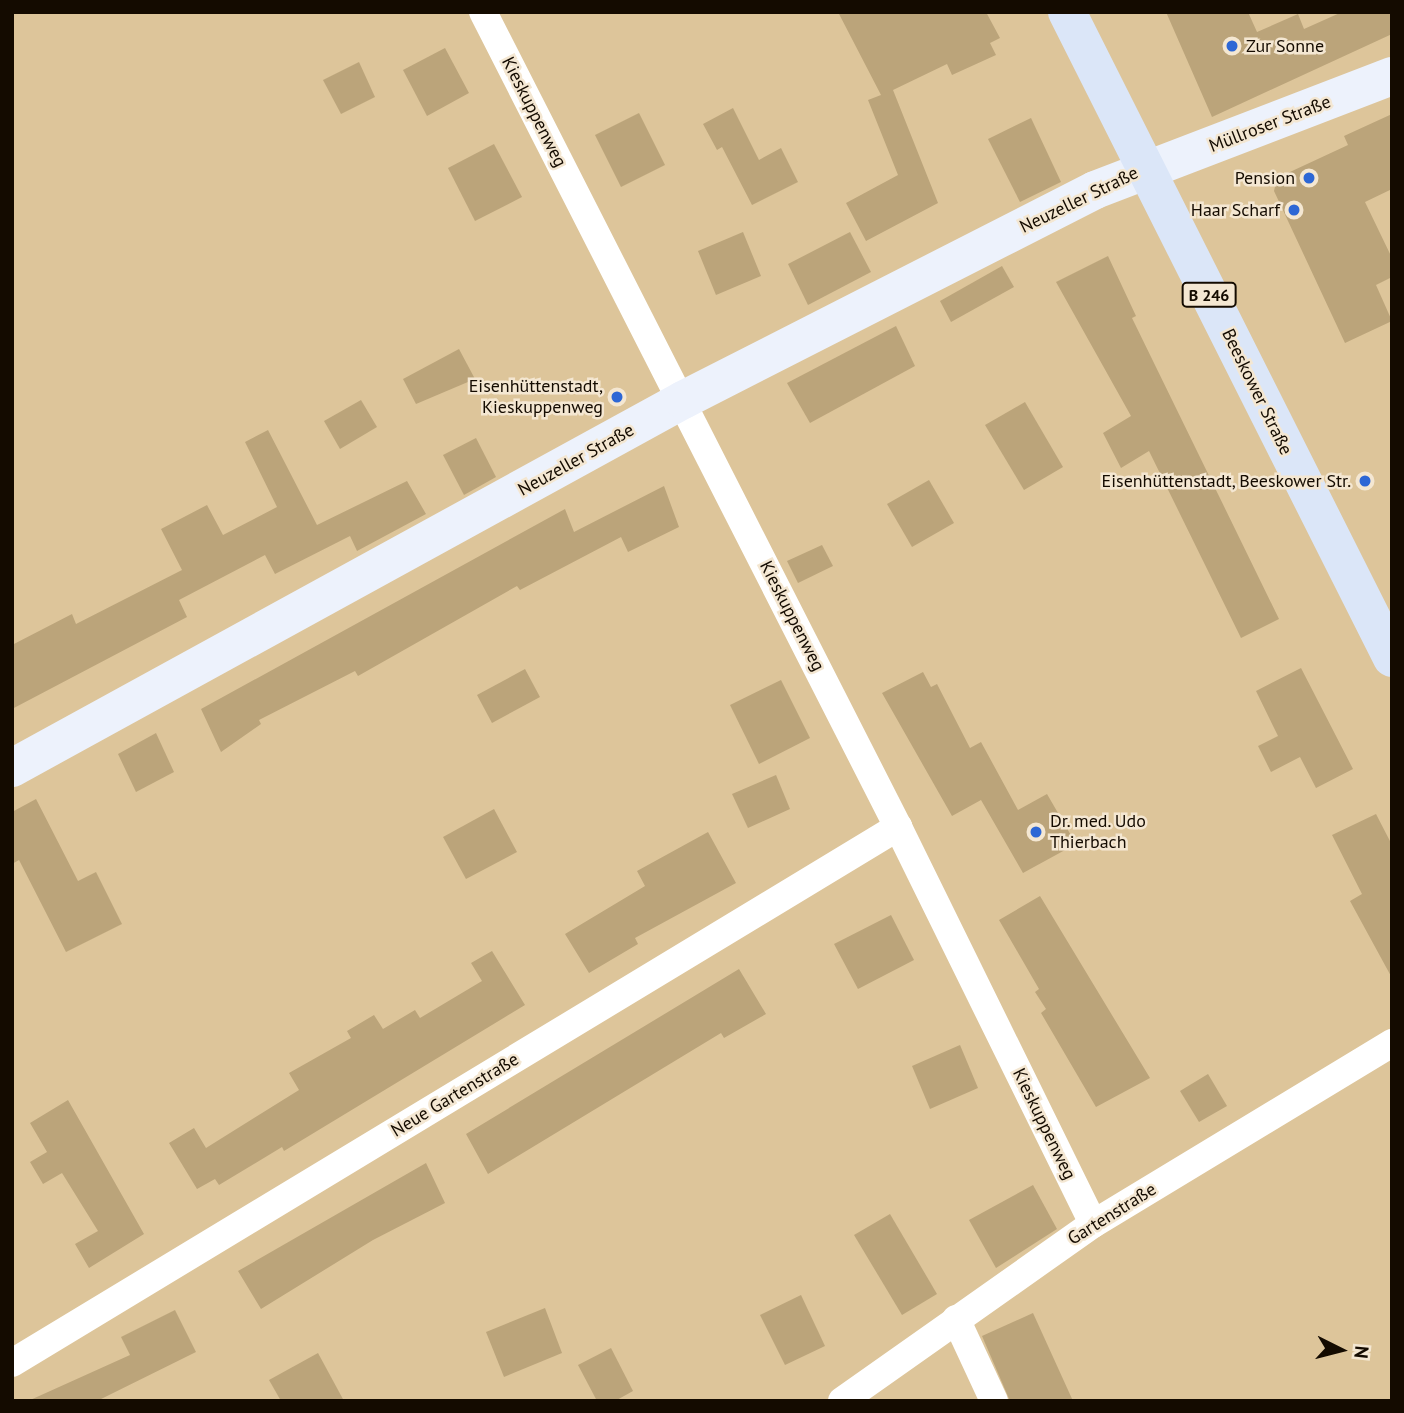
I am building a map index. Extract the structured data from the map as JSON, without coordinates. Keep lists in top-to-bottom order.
{
  "streets": {
    "main road": [
      "Müllroser Straße",
      "Neuzeller Straße",
      "B 246",
      "Beeskower Straße"
    ],
    "street": ["Kieskuppenweg", "Neue Gartenstraße", "Gartenstraße"]
  },
  "crossings": [
    ["Kieskuppenweg", "Neuzeller Straße"],
    ["Kieskuppenweg", "Neue Gartenstraße"],
    ["Kieskuppenweg", "Gartenstraße"],
    ["Müllroser Straße", "Neuzeller Straße"],
    ["Müllroser Straße", "Beeskower Straße"],
    ["Neuzeller Straße", "Beeskower Straße"]
  ],
  "places": [
    "Zur Sonne",
    "Pension",
    "Haar Scharf",
    "Eisenhüttenstadt, Kieskuppenweg",
    "Eisenhüttenstadt, Beeskower Str.",
    "Dr. med. Udo Thierbach"
  ],
  "north": "right"
}
